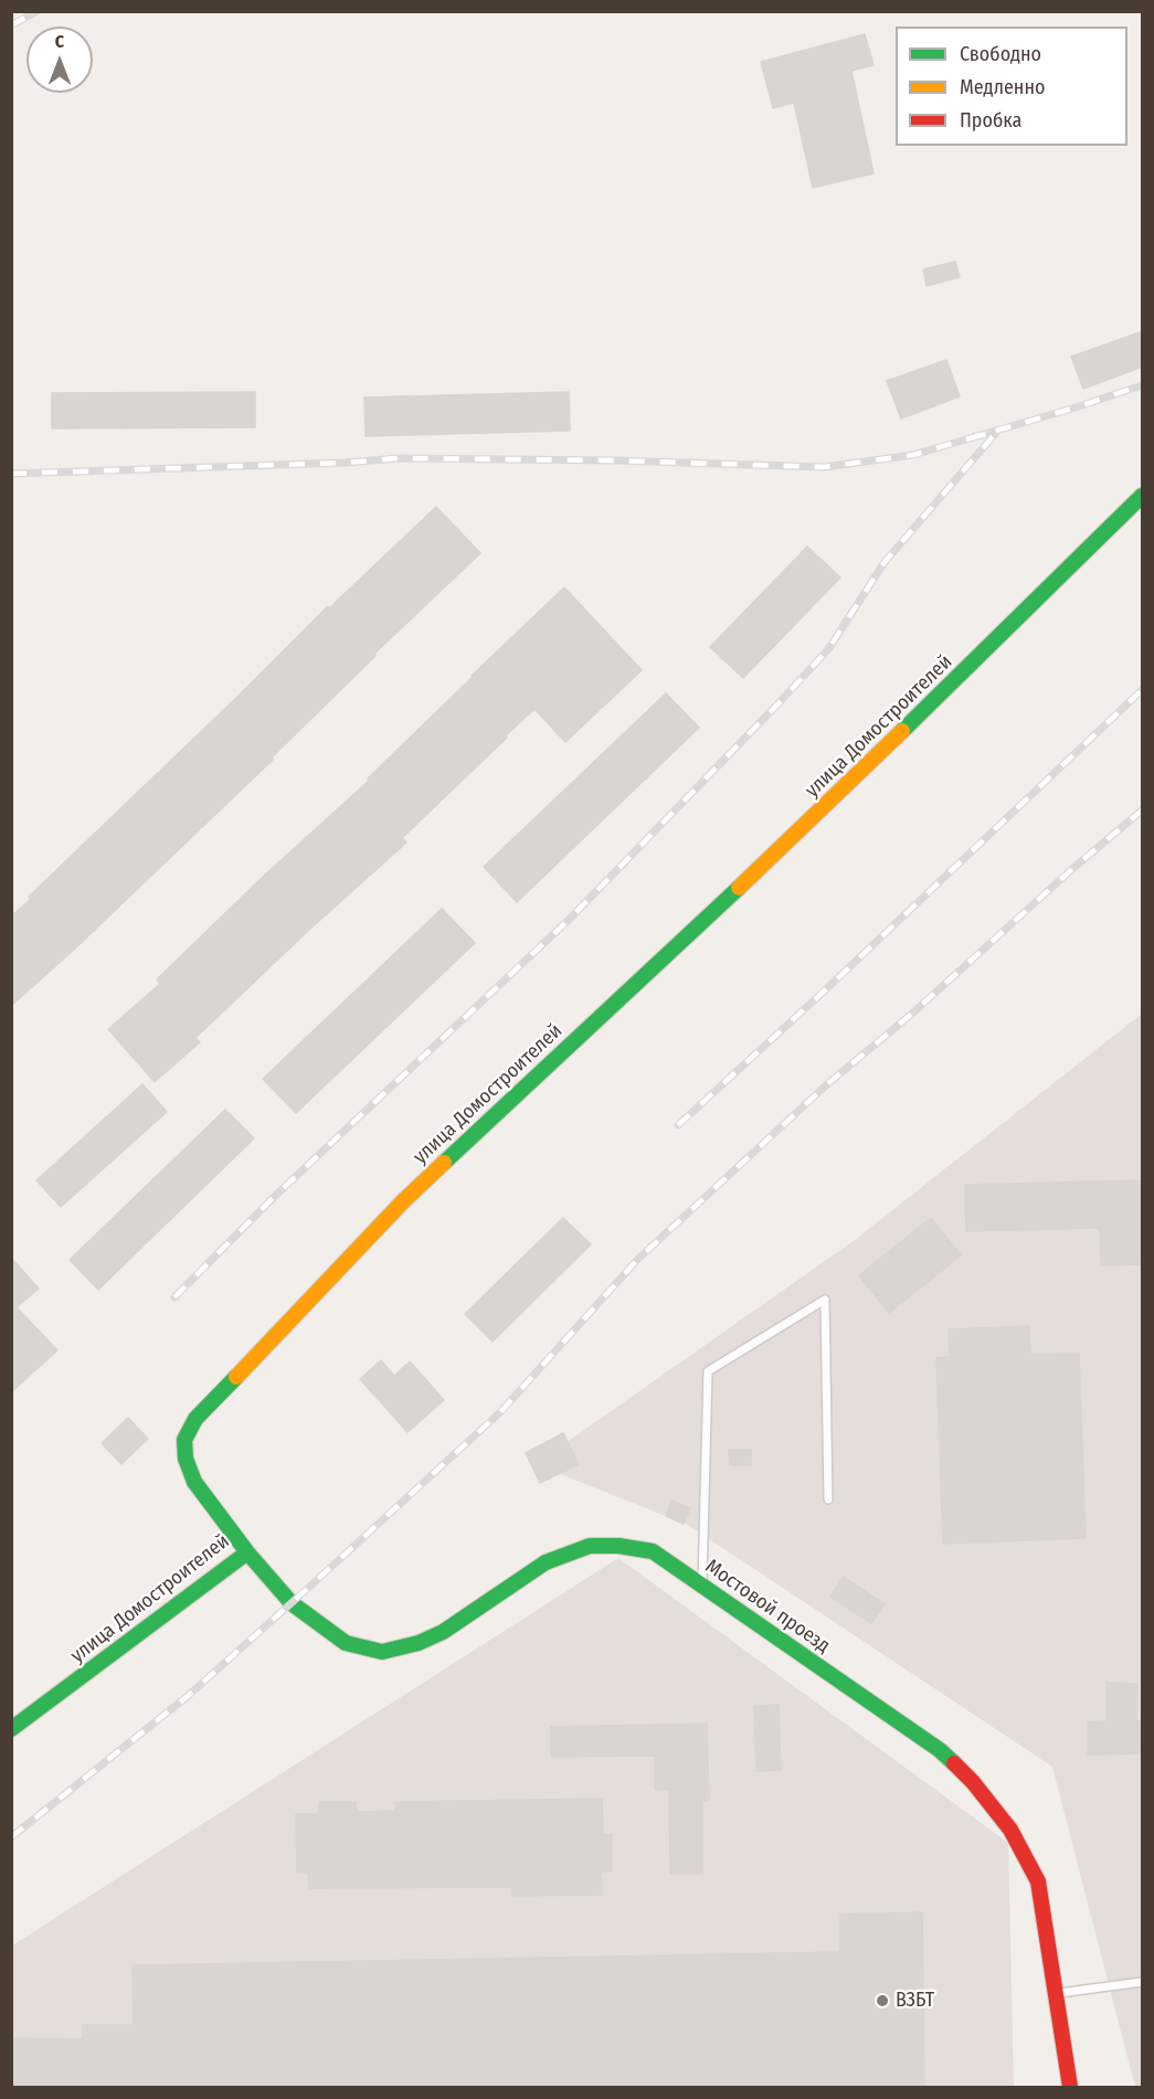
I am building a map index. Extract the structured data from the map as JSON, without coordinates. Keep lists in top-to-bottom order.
{
  "streets": {
    "street": ["улица Домостроителей", "Мостовой проезд"]
  },
  "crossings": [
    ["улица Домостроителей", "Мостовой проезд"]
  ],
  "places": ["ВЗБТ"],
  "legend": ["Свободно", "Медленно", "Пробка"],
  "north": "top"
}
